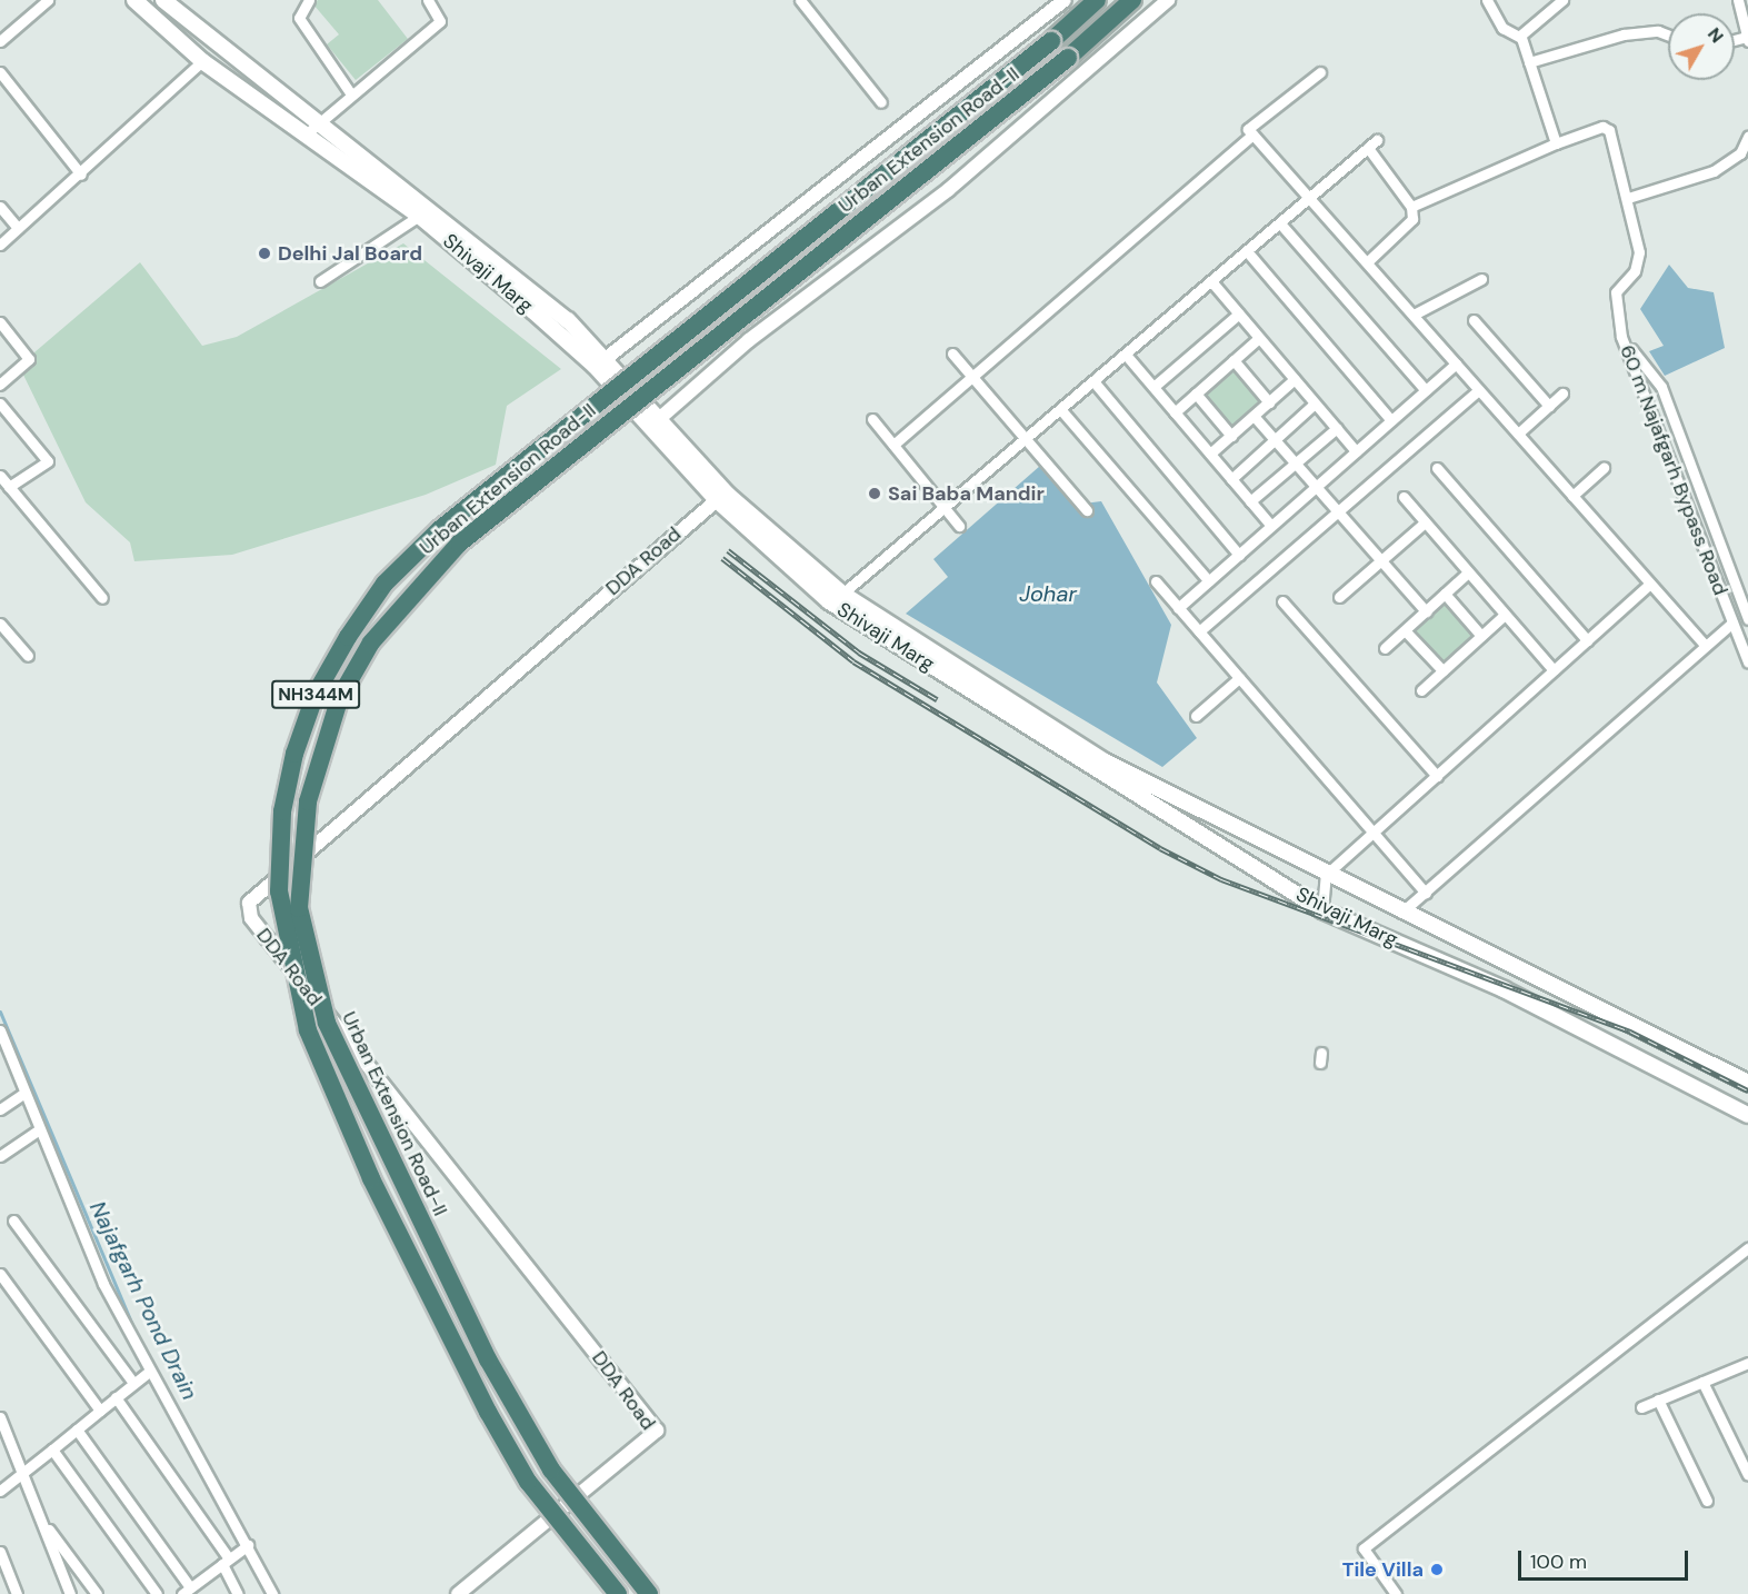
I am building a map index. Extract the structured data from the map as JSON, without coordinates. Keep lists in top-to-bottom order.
{
  "streets": {
    "highway": ["Urban Extension Road-II", "NH344M"],
    "main road": ["Shivaji Marg"],
    "street": ["60 m Najafgarh Bypass Road", "DDA Road"]
  },
  "crossings": [
    ["Shivaji Marg", "DDA Road"]
  ],
  "water": ["Johar", "Najafgarh Pond Drain"],
  "places": ["Delhi Jal Board", "Sai Baba Mandir", "Tile Villa"],
  "scale_bar": "100 m",
  "north": "top right"
}
